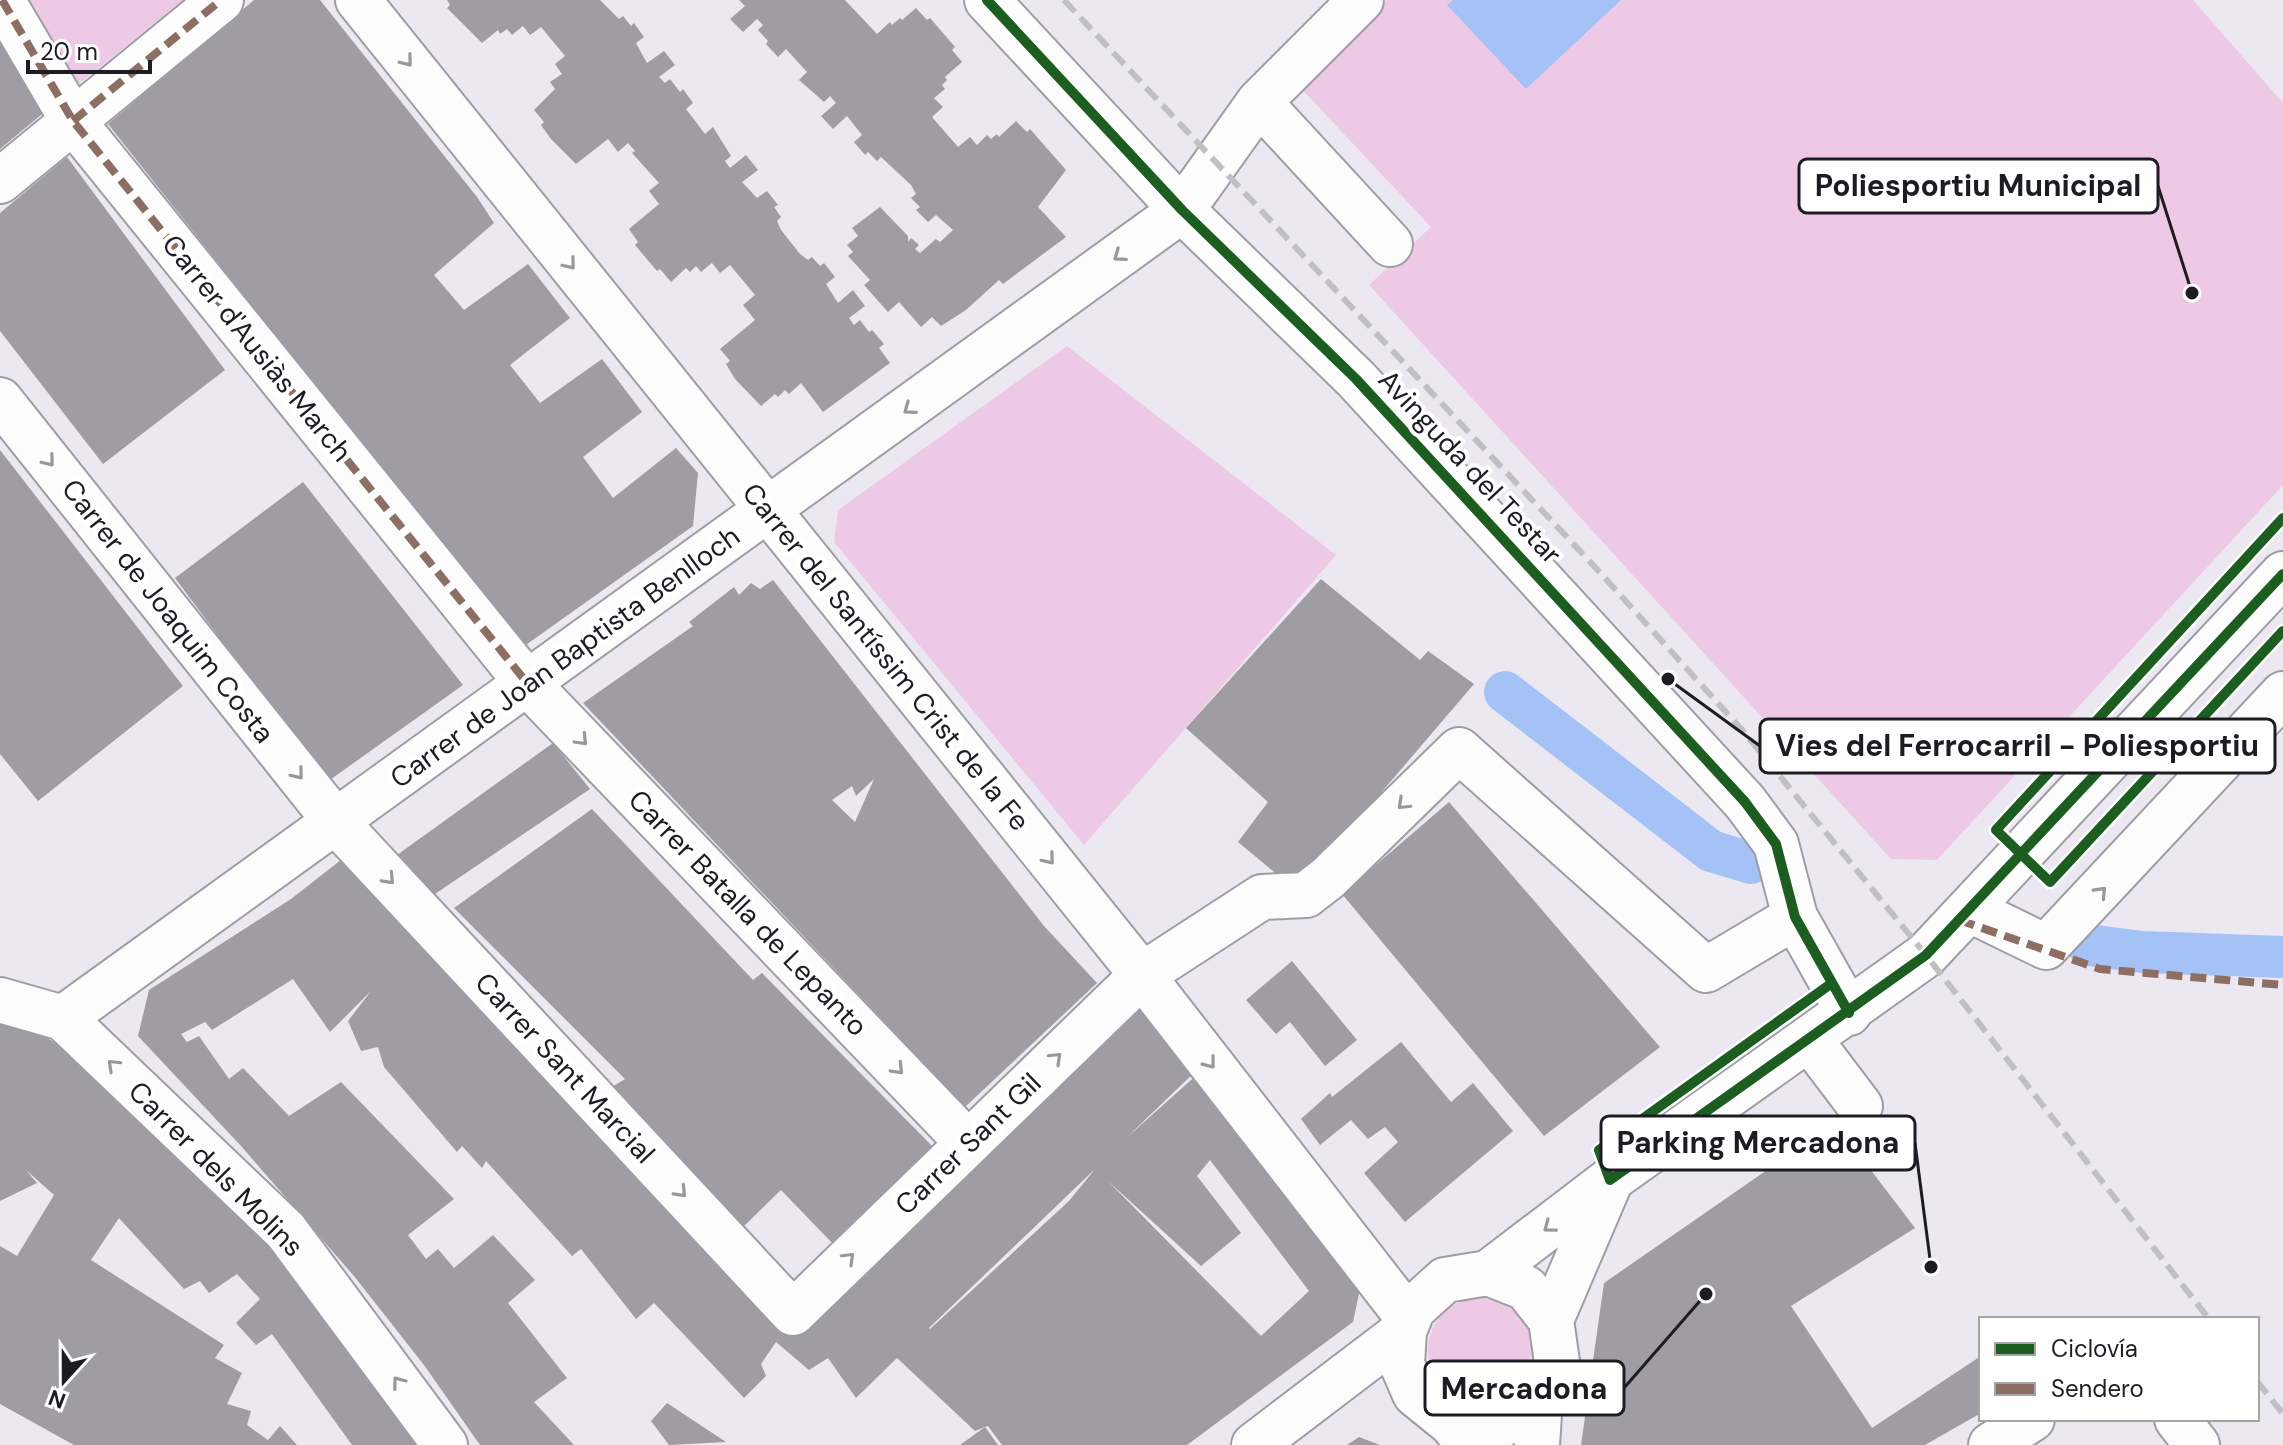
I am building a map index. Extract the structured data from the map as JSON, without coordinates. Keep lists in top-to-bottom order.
{
  "streets": {
    "street": [
      "Carrer d'Ausiàs March",
      "Avinguda del Testar",
      "Carrer de Joaquim Costa",
      "Carrer de Joan Baptista Benlloch",
      "Carrer del Santíssim Crist de la Fe",
      "Carrer Batalla de Lepanto",
      "Carrer Sant Marcial",
      "Carrer Sant Gil",
      "Carrer dels Molins"
    ]
  },
  "crossings": [
    ["Carrer d'Ausiàs March", "Carrer de Joan Baptista Benlloch"],
    ["Carrer d'Ausiàs March", "Carrer Batalla de Lepanto"],
    ["Avinguda del Testar", "Carrer de Joan Baptista Benlloch"],
    ["Avinguda del Testar", "Carrer Sant Gil"],
    ["Carrer de Joaquim Costa", "Carrer de Joan Baptista Benlloch"],
    ["Carrer de Joaquim Costa", "Carrer Sant Marcial"],
    ["Carrer de Joan Baptista Benlloch", "Carrer del Santíssim Crist de la Fe"],
    ["Carrer de Joan Baptista Benlloch", "Carrer Batalla de Lepanto"],
    ["Carrer de Joan Baptista Benlloch", "Carrer Sant Marcial"],
    ["Carrer de Joan Baptista Benlloch", "Carrer dels Molins"],
    ["Carrer del Santíssim Crist de la Fe", "Carrer Sant Gil"],
    ["Carrer Batalla de Lepanto", "Carrer Sant Gil"],
    ["Carrer Sant Marcial", "Carrer Sant Gil"]
  ],
  "one_way": [
    "Carrer de Joaquim Costa",
    "Carrer del Santíssim Crist de la Fe",
    "Carrer Batalla de Lepanto",
    "Carrer Sant Marcial",
    "Carrer dels Molins"
  ],
  "places": [
    "Poliesportiu Municipal",
    "Vies del Ferrocarril - Poliesportiu",
    "Parking Mercadona",
    "Mercadona"
  ],
  "legend": ["Ciclovía", "Sendero"],
  "scale_bar": "20 m",
  "north": "bottom"
}
